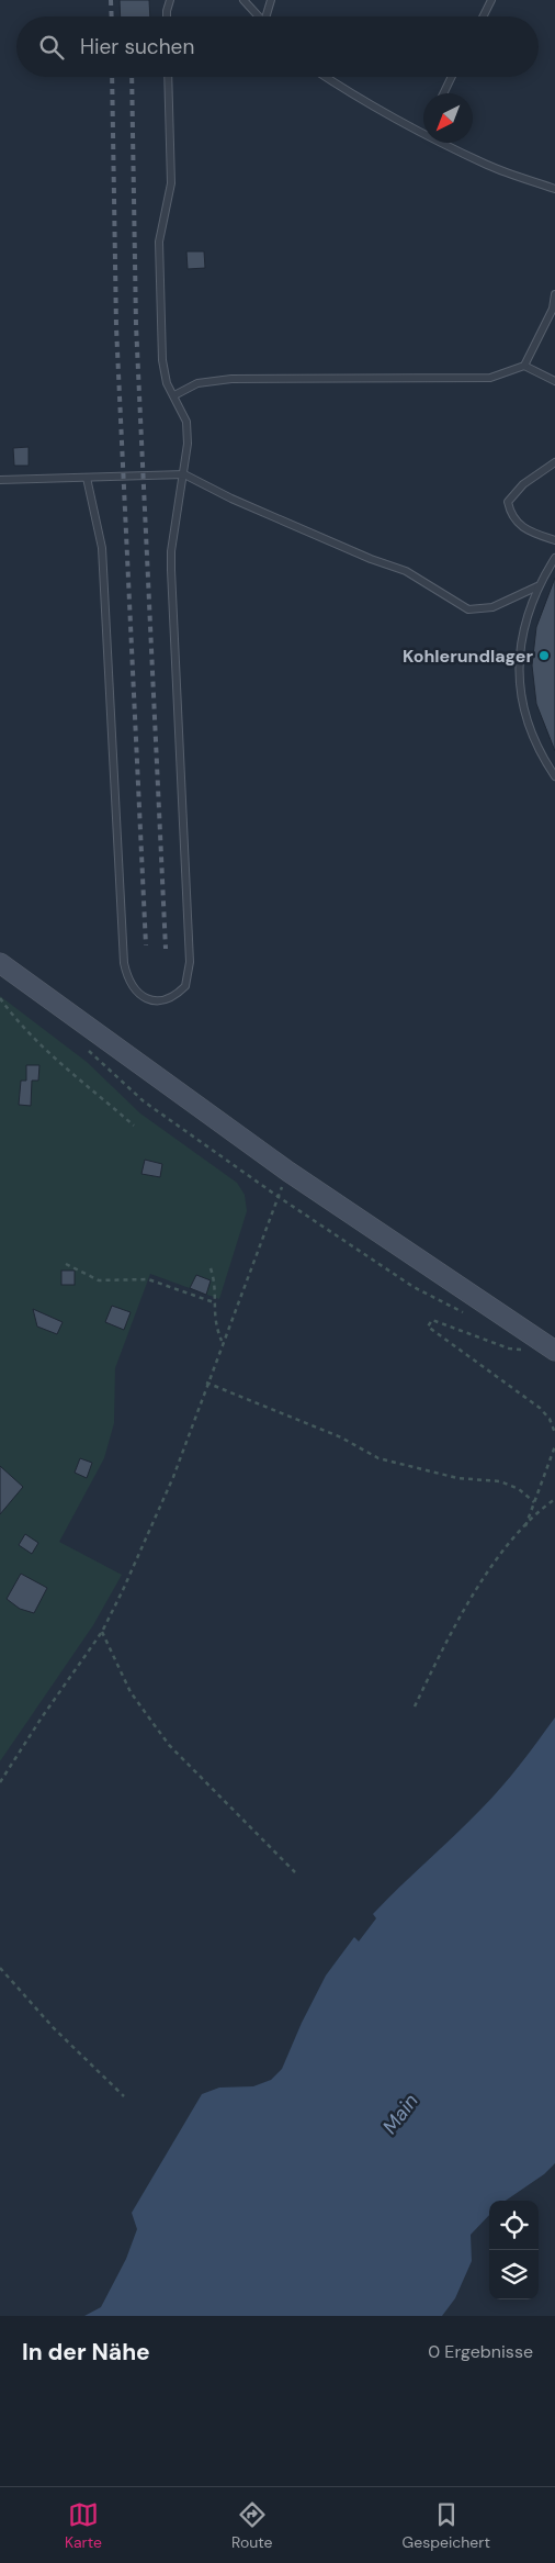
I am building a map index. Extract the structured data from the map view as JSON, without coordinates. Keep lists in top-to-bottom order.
{
  "water": ["Main"],
  "places": ["Kohlerundlager"],
  "north": "bottom left",
  "page": {
    "search": "Hier suchen",
    "heading": ["In der Nähe", "0 Ergebnisse"],
    "nav": ["Karte", "Route", "Gespeichert"]
  }
}
